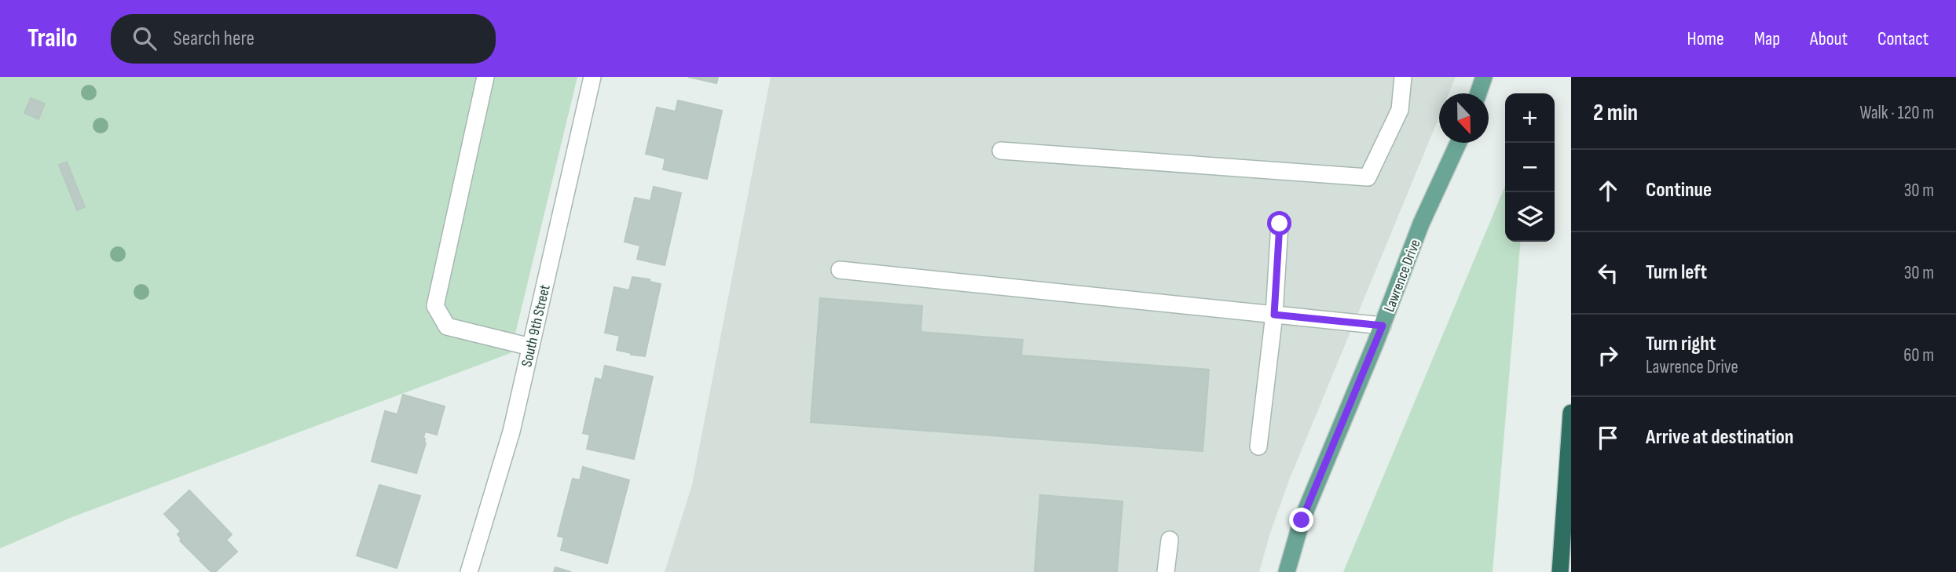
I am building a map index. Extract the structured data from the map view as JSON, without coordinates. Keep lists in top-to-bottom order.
{
  "streets": {
    "main road": ["Lawrence Drive"],
    "street": ["South 9th Street"]
  },
  "north": "bottom",
  "page": {
    "header": "Trailo",
    "search": "Search here",
    "nav": [
      "Home",
      "Map",
      "About",
      "Contact"
    ],
    "heading": ["2 min", "Walk · 120 m"],
    "map_buttons": ["+", "−"],
    "list": [
      ["Continue", "30 m"],
      ["Turn left", "30 m"],
      ["Turn right", "Lawrence Drive", "60 m"],
      "Arrive at destination"
    ]
  }
}
